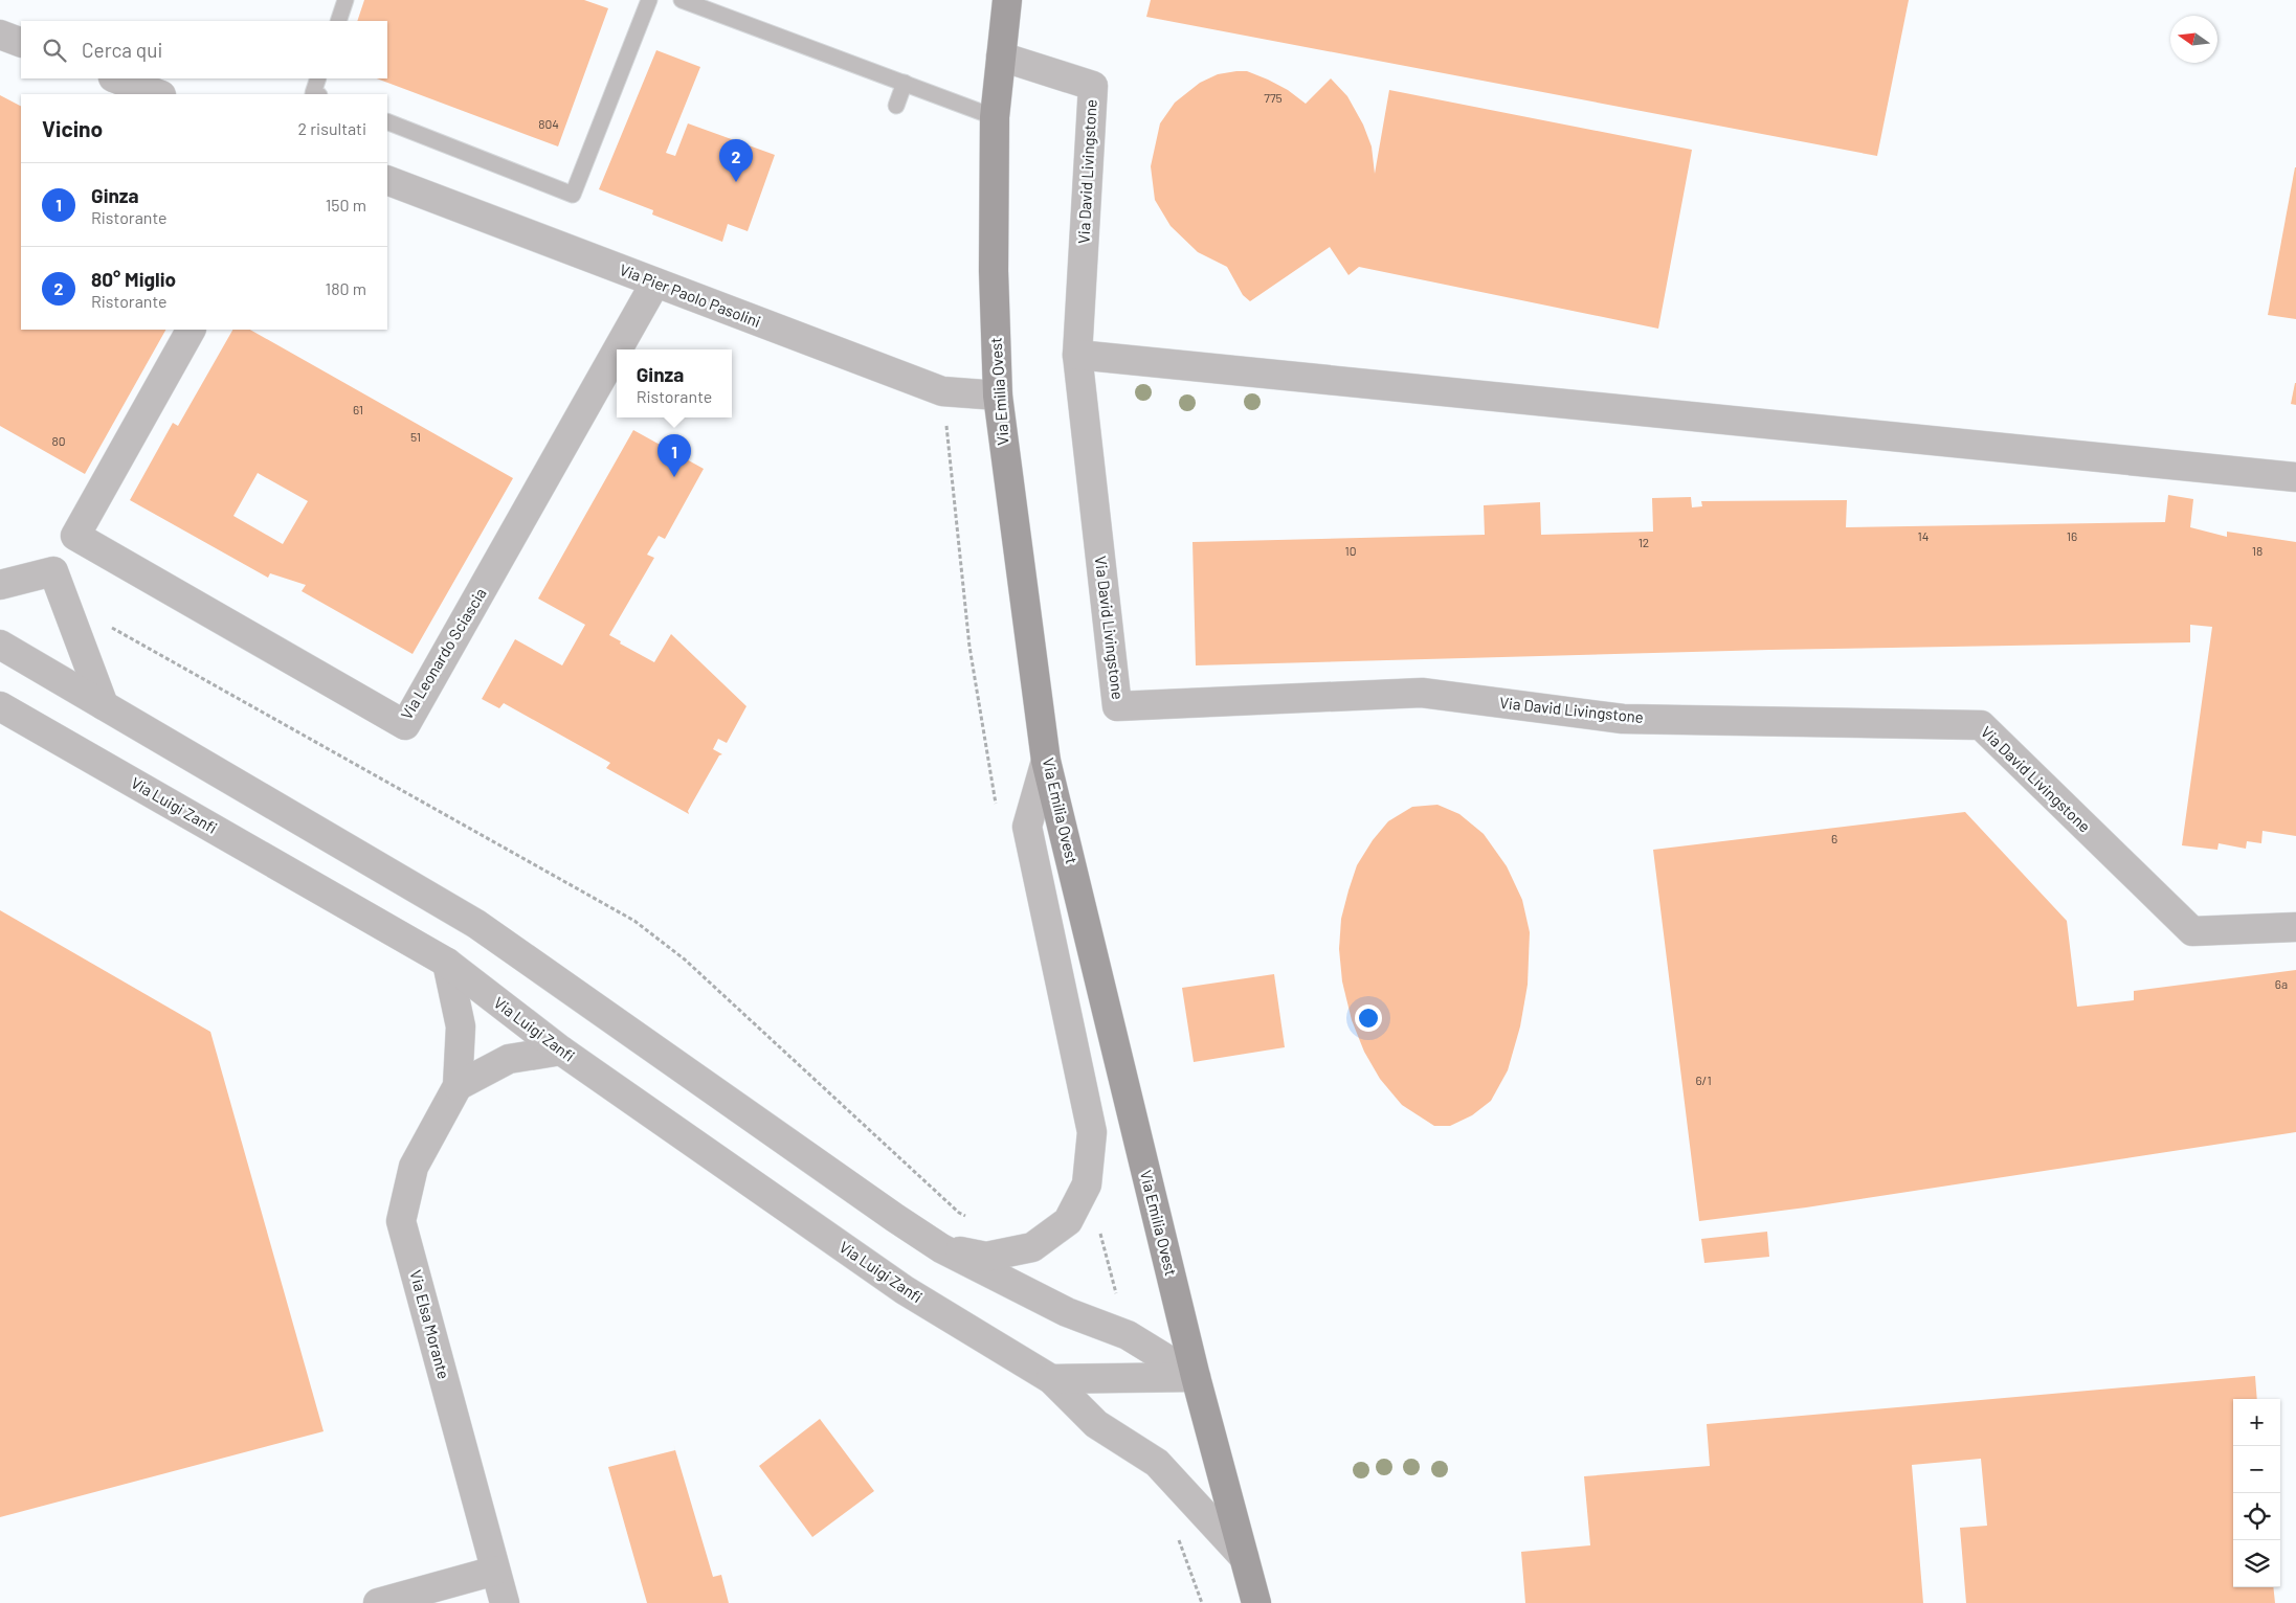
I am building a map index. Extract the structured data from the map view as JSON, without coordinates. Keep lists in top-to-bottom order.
{
  "streets": {
    "main road": ["Via Emilia Ovest"],
    "street": [
      "Via David Livingstone",
      "Via Pier Paolo Pasolini",
      "Via Leonardo Sciascia",
      "Via Luigi Zanfi",
      "Via Elsa Morante"
    ]
  },
  "crossings": [
    ["Via David Livingstone", "Via Emilia Ovest"],
    ["Via Pier Paolo Pasolini", "Via Emilia Ovest"],
    ["Via Pier Paolo Pasolini", "Via Leonardo Sciascia"],
    ["Via Emilia Ovest", "Via Luigi Zanfi"]
  ],
  "house_numbers": [
    "775",
    "804",
    "61",
    "51",
    "80",
    "14",
    "16",
    "12",
    "10",
    "18",
    "6",
    "6a",
    "6/1"
  ],
  "north": "left",
  "page": {
    "search": "Cerca qui",
    "heading": ["Vicino", "2 risultati"],
    "pins": ["2", "1"],
    "list": [
      {
        "mark": "1",
        "name": "Ginza",
        "note": "Ristorante",
        "value": "150 m"
      },
      {
        "mark": "2",
        "name": "80° Miglio",
        "note": "Ristorante",
        "value": "180 m"
      }
    ],
    "popup": ["Ginza", "Ristorante"],
    "map_buttons": ["+", "−"]
  }
}
